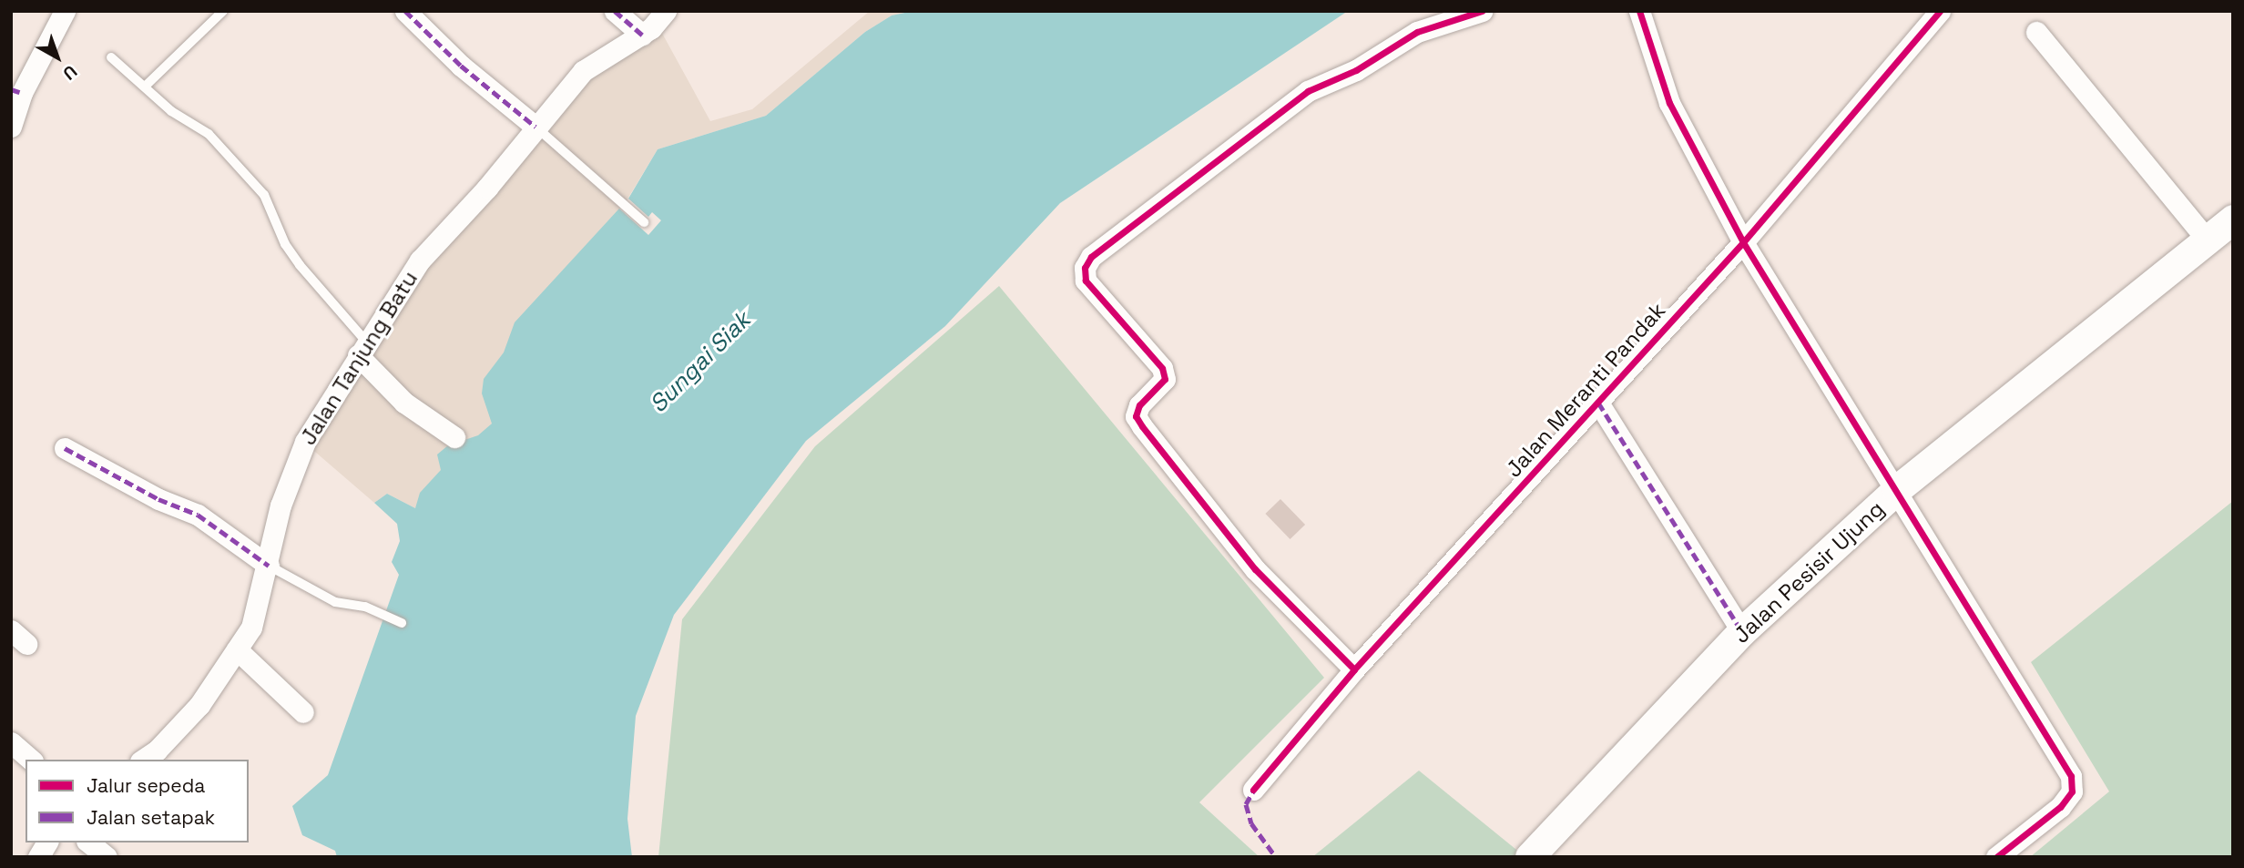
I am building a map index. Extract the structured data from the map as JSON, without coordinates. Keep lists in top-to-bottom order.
{
  "streets": {
    "street": ["Jalan Tanjung Batu", "Jalan Meranti Pandak", "Jalan Pesisir Ujung"]
  },
  "water": ["Sungai Siak"],
  "legend": ["Jalur sepeda", "Jalan setapak"],
  "north": "bottom right"
}
